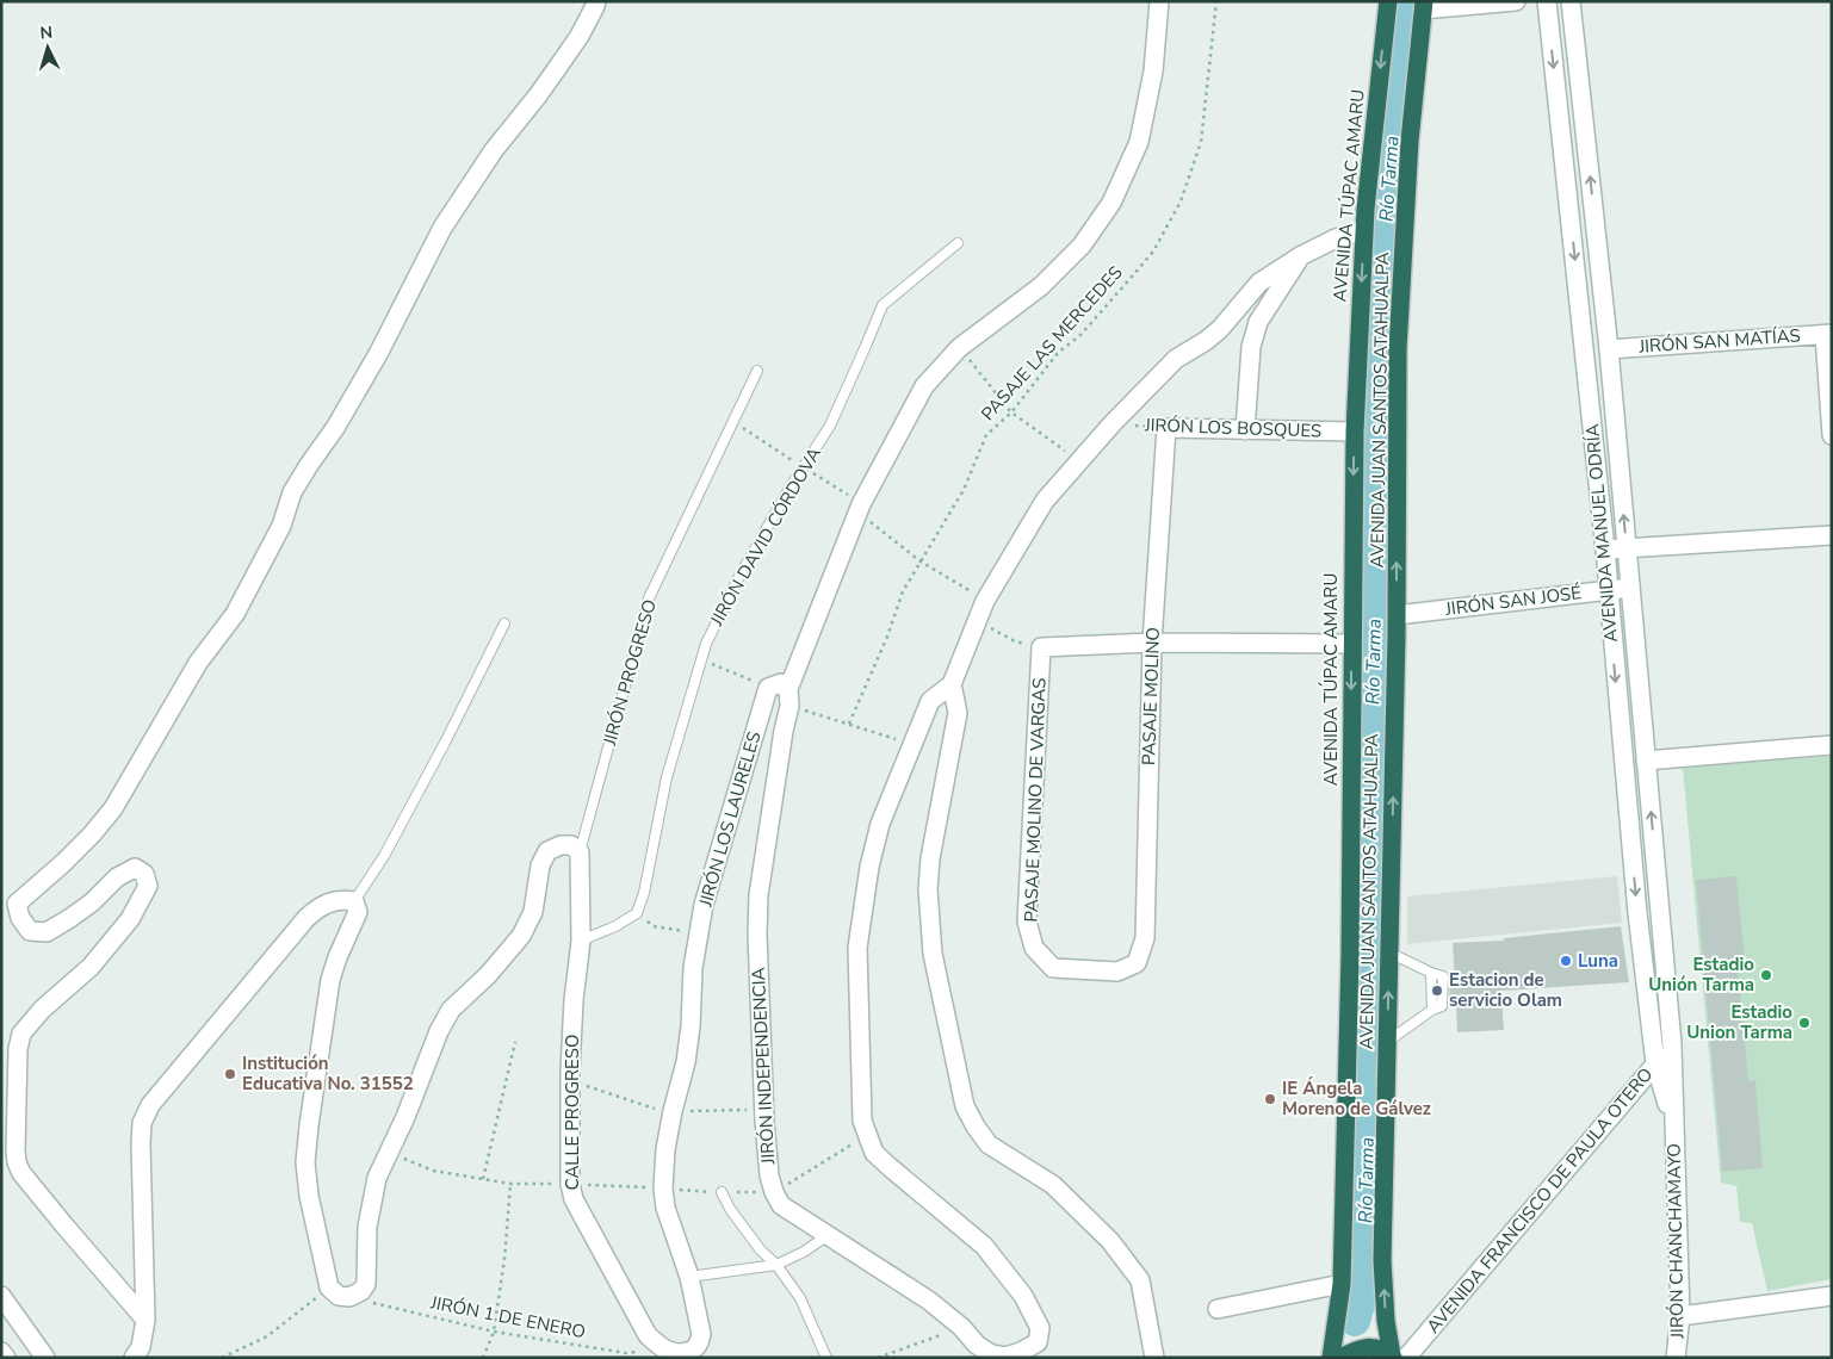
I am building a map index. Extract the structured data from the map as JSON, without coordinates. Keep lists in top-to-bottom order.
{
  "streets": {
    "highway": ["AVENIDA TÚPAC AMARU", "AVENIDA JUAN SANTOS ATAHUALPA"],
    "street": [
      "JIRÓN SAN MATÍAS",
      "JIRÓN LOS BOSQUES",
      "AVENIDA MANUEL ODRÍA",
      "JIRÓN SAN JOSÉ",
      "PASAJE MOLINO",
      "PASAJE MOLINO DE VARGAS",
      "JIRÓN LOS LAURELES",
      "JIRÓN INDEPENDENCIA",
      "CALLE PROGRESO",
      "AVENIDA FRANCISCO DE PAULA OTERO",
      "JIRÓN CHANCHAMAYO"
    ],
    "lane": ["JIRÓN DAVID CÓRDOVA", "JIRÓN PROGRESO"],
    "path": ["PASAJE LAS MERCEDES", "JIRÓN 1 DE ENERO"]
  },
  "crossings": [
    ["AVENIDA TÚPAC AMARU", "JIRÓN LOS BOSQUES"],
    ["JIRÓN SAN MATÍAS", "AVENIDA MANUEL ODRÍA"],
    ["AVENIDA JUAN SANTOS ATAHUALPA", "JIRÓN SAN JOSÉ"],
    ["AVENIDA JUAN SANTOS ATAHUALPA", "AVENIDA FRANCISCO DE PAULA OTERO"],
    ["JIRÓN LOS BOSQUES", "PASAJE MOLINO"],
    ["AVENIDA MANUEL ODRÍA", "JIRÓN SAN JOSÉ"],
    ["AVENIDA MANUEL ODRÍA", "AVENIDA FRANCISCO DE PAULA OTERO"],
    ["AVENIDA MANUEL ODRÍA", "JIRÓN CHANCHAMAYO"],
    ["JIRÓN PROGRESO", "CALLE PROGRESO"],
    ["PASAJE MOLINO", "PASAJE MOLINO DE VARGAS"],
    ["JIRÓN LOS LAURELES", "CALLE PROGRESO"],
    ["JIRÓN LOS LAURELES", "JIRÓN 1 DE ENERO"],
    ["CALLE PROGRESO", "JIRÓN 1 DE ENERO"],
    ["AVENIDA FRANCISCO DE PAULA OTERO", "JIRÓN CHANCHAMAYO"]
  ],
  "one_way": ["AVENIDA TÚPAC AMARU", "AVENIDA JUAN SANTOS ATAHUALPA"],
  "water": ["Río Tarma"],
  "places": [
    "Luna",
    "Estadio Unión Tarma",
    "Estacion de servicio Olam",
    "Estadio Union Tarma",
    "Institución Educativa No. 31552",
    "IE Ángela Moreno de Gálvez"
  ],
  "north": "top"
}
